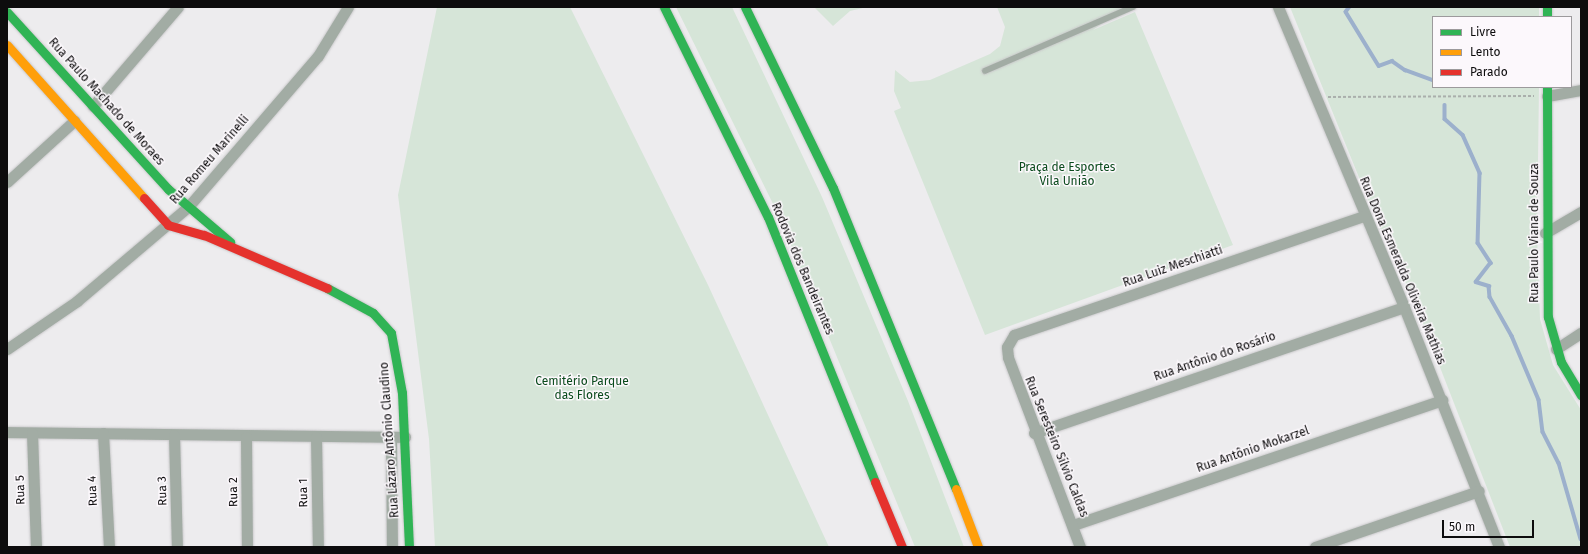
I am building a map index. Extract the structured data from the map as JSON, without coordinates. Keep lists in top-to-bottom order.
{
  "streets": {
    "main road": [
      "Rua Paulo Machado de Moraes",
      "Rua Paulo Viana de Souza",
      "Rodovia dos Bandeirantes",
      "Rua Lázaro Antônio Claudino"
    ],
    "street": [
      "Rua Romeu Marinelli",
      "Rua Luiz Meschiatti",
      "Rua Dona Esmeralda Oliveira Mathias",
      "Rua Antônio do Rosário",
      "Rua Seresteiro Sílvio Caldas",
      "Rua Antônio Mokarzel",
      "Rua 5",
      "Rua 4",
      "Rua 3",
      "Rua 2",
      "Rua 1"
    ]
  },
  "crossings": [
    ["Rua Paulo Machado de Moraes", "Rua Romeu Marinelli"],
    ["Rua Paulo Machado de Moraes", "Rua Lázaro Antônio Claudino"],
    ["Rua Romeu Marinelli", "Rua Lázaro Antônio Claudino"],
    ["Rua Luiz Meschiatti", "Rua Dona Esmeralda Oliveira Mathias"],
    ["Rua Luiz Meschiatti", "Rua Seresteiro Sílvio Caldas"],
    ["Rua Dona Esmeralda Oliveira Mathias", "Rua Antônio do Rosário"],
    ["Rua Dona Esmeralda Oliveira Mathias", "Rua Antônio Mokarzel"],
    ["Rua Antônio do Rosário", "Rua Seresteiro Sílvio Caldas"],
    ["Rua Seresteiro Sílvio Caldas", "Rua Antônio Mokarzel"]
  ],
  "parks": ["Praça de Esportes Vila União", "Cemitério Parque das Flores"],
  "legend": ["Livre", "Lento", "Parado"],
  "scale_bar": "50 m"
}
